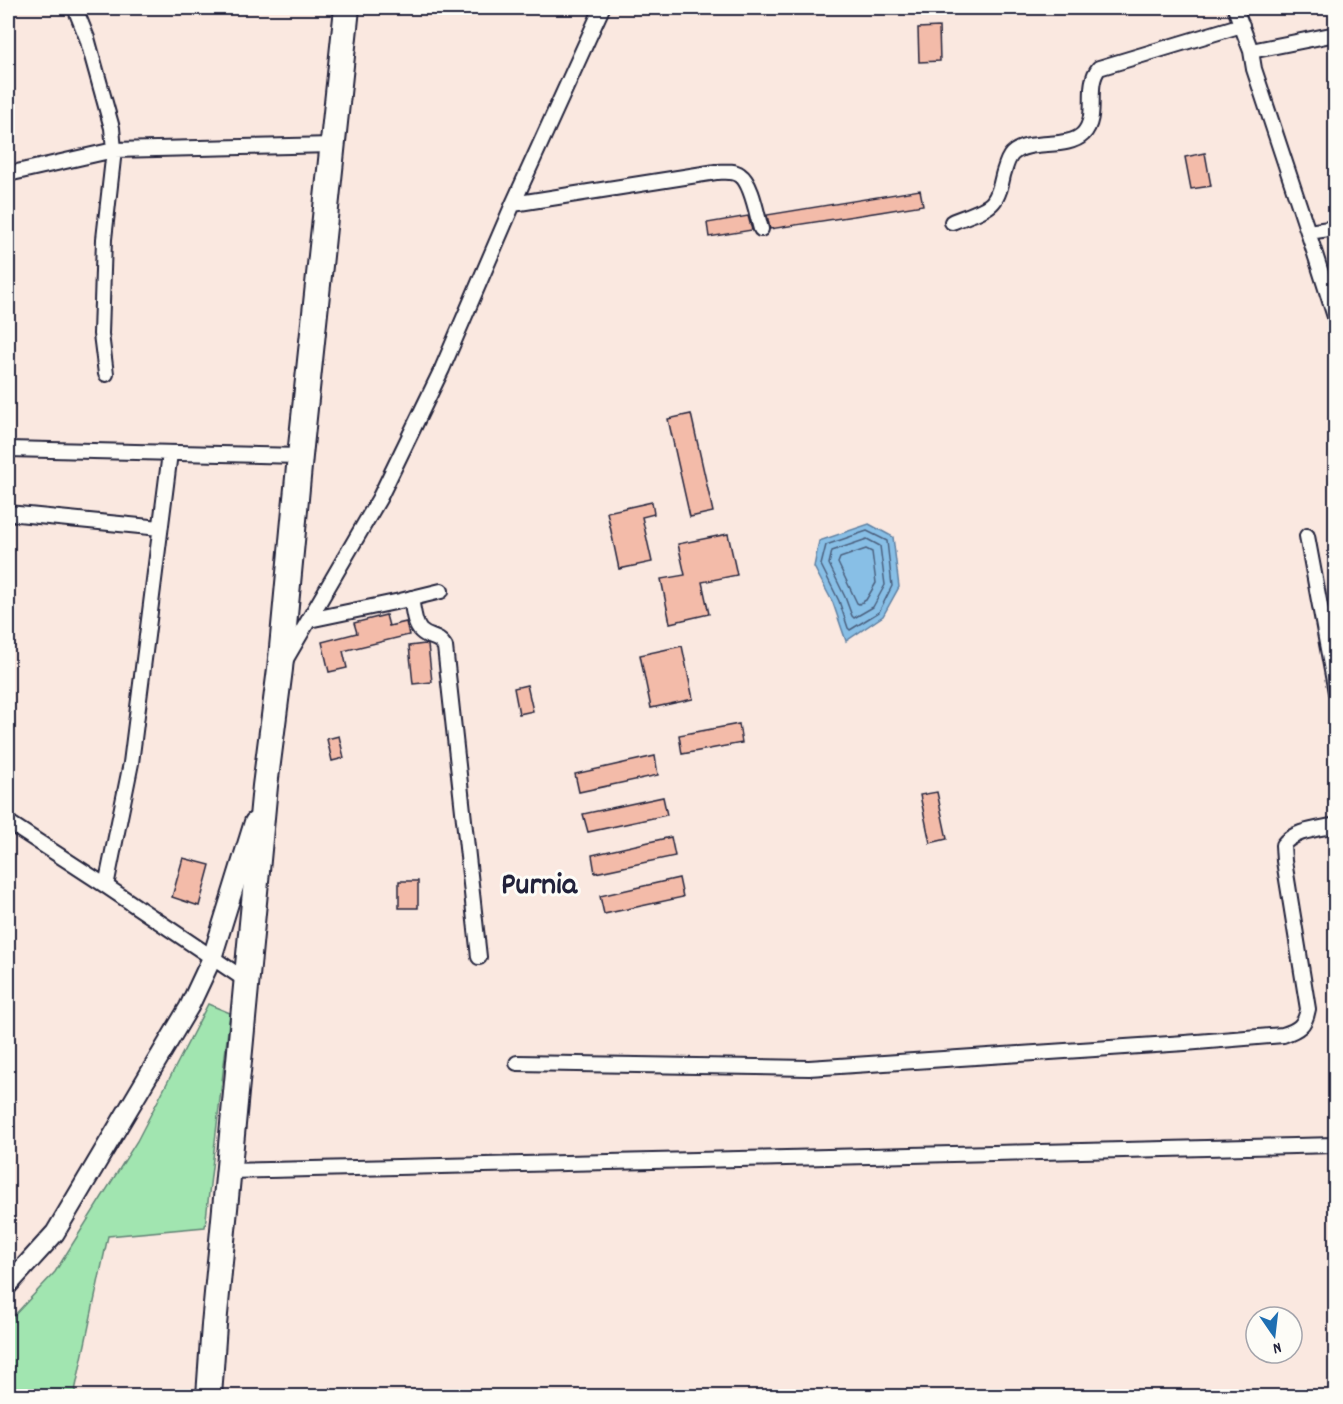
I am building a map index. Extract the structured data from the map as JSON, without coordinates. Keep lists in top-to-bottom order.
{
  "districts": ["Purnia"],
  "north": "bottom"
}
